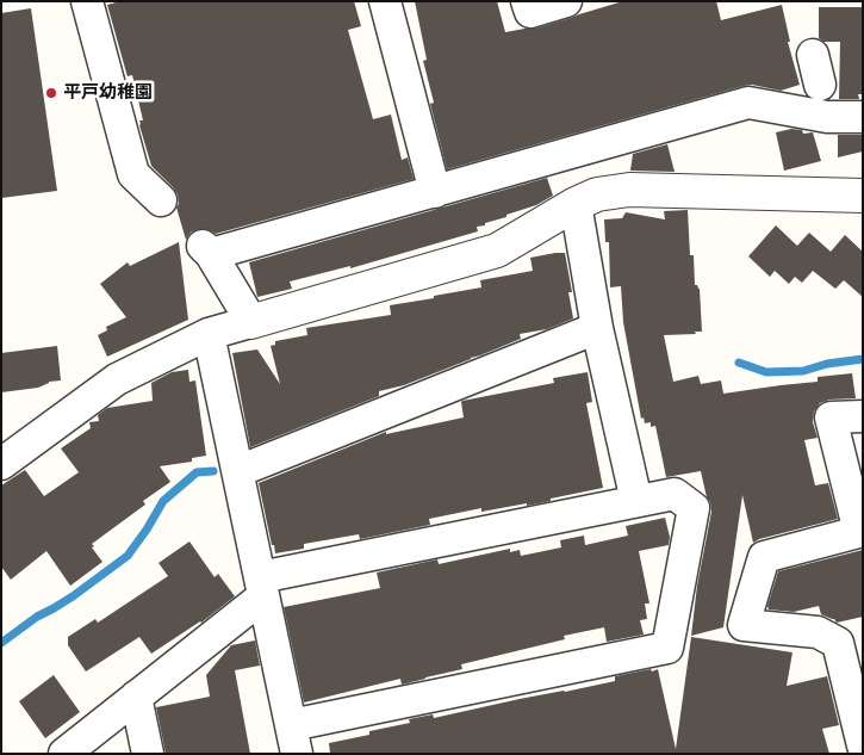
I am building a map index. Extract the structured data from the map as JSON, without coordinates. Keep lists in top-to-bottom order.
{
  "places": ["平戸幼稚園"]
}
